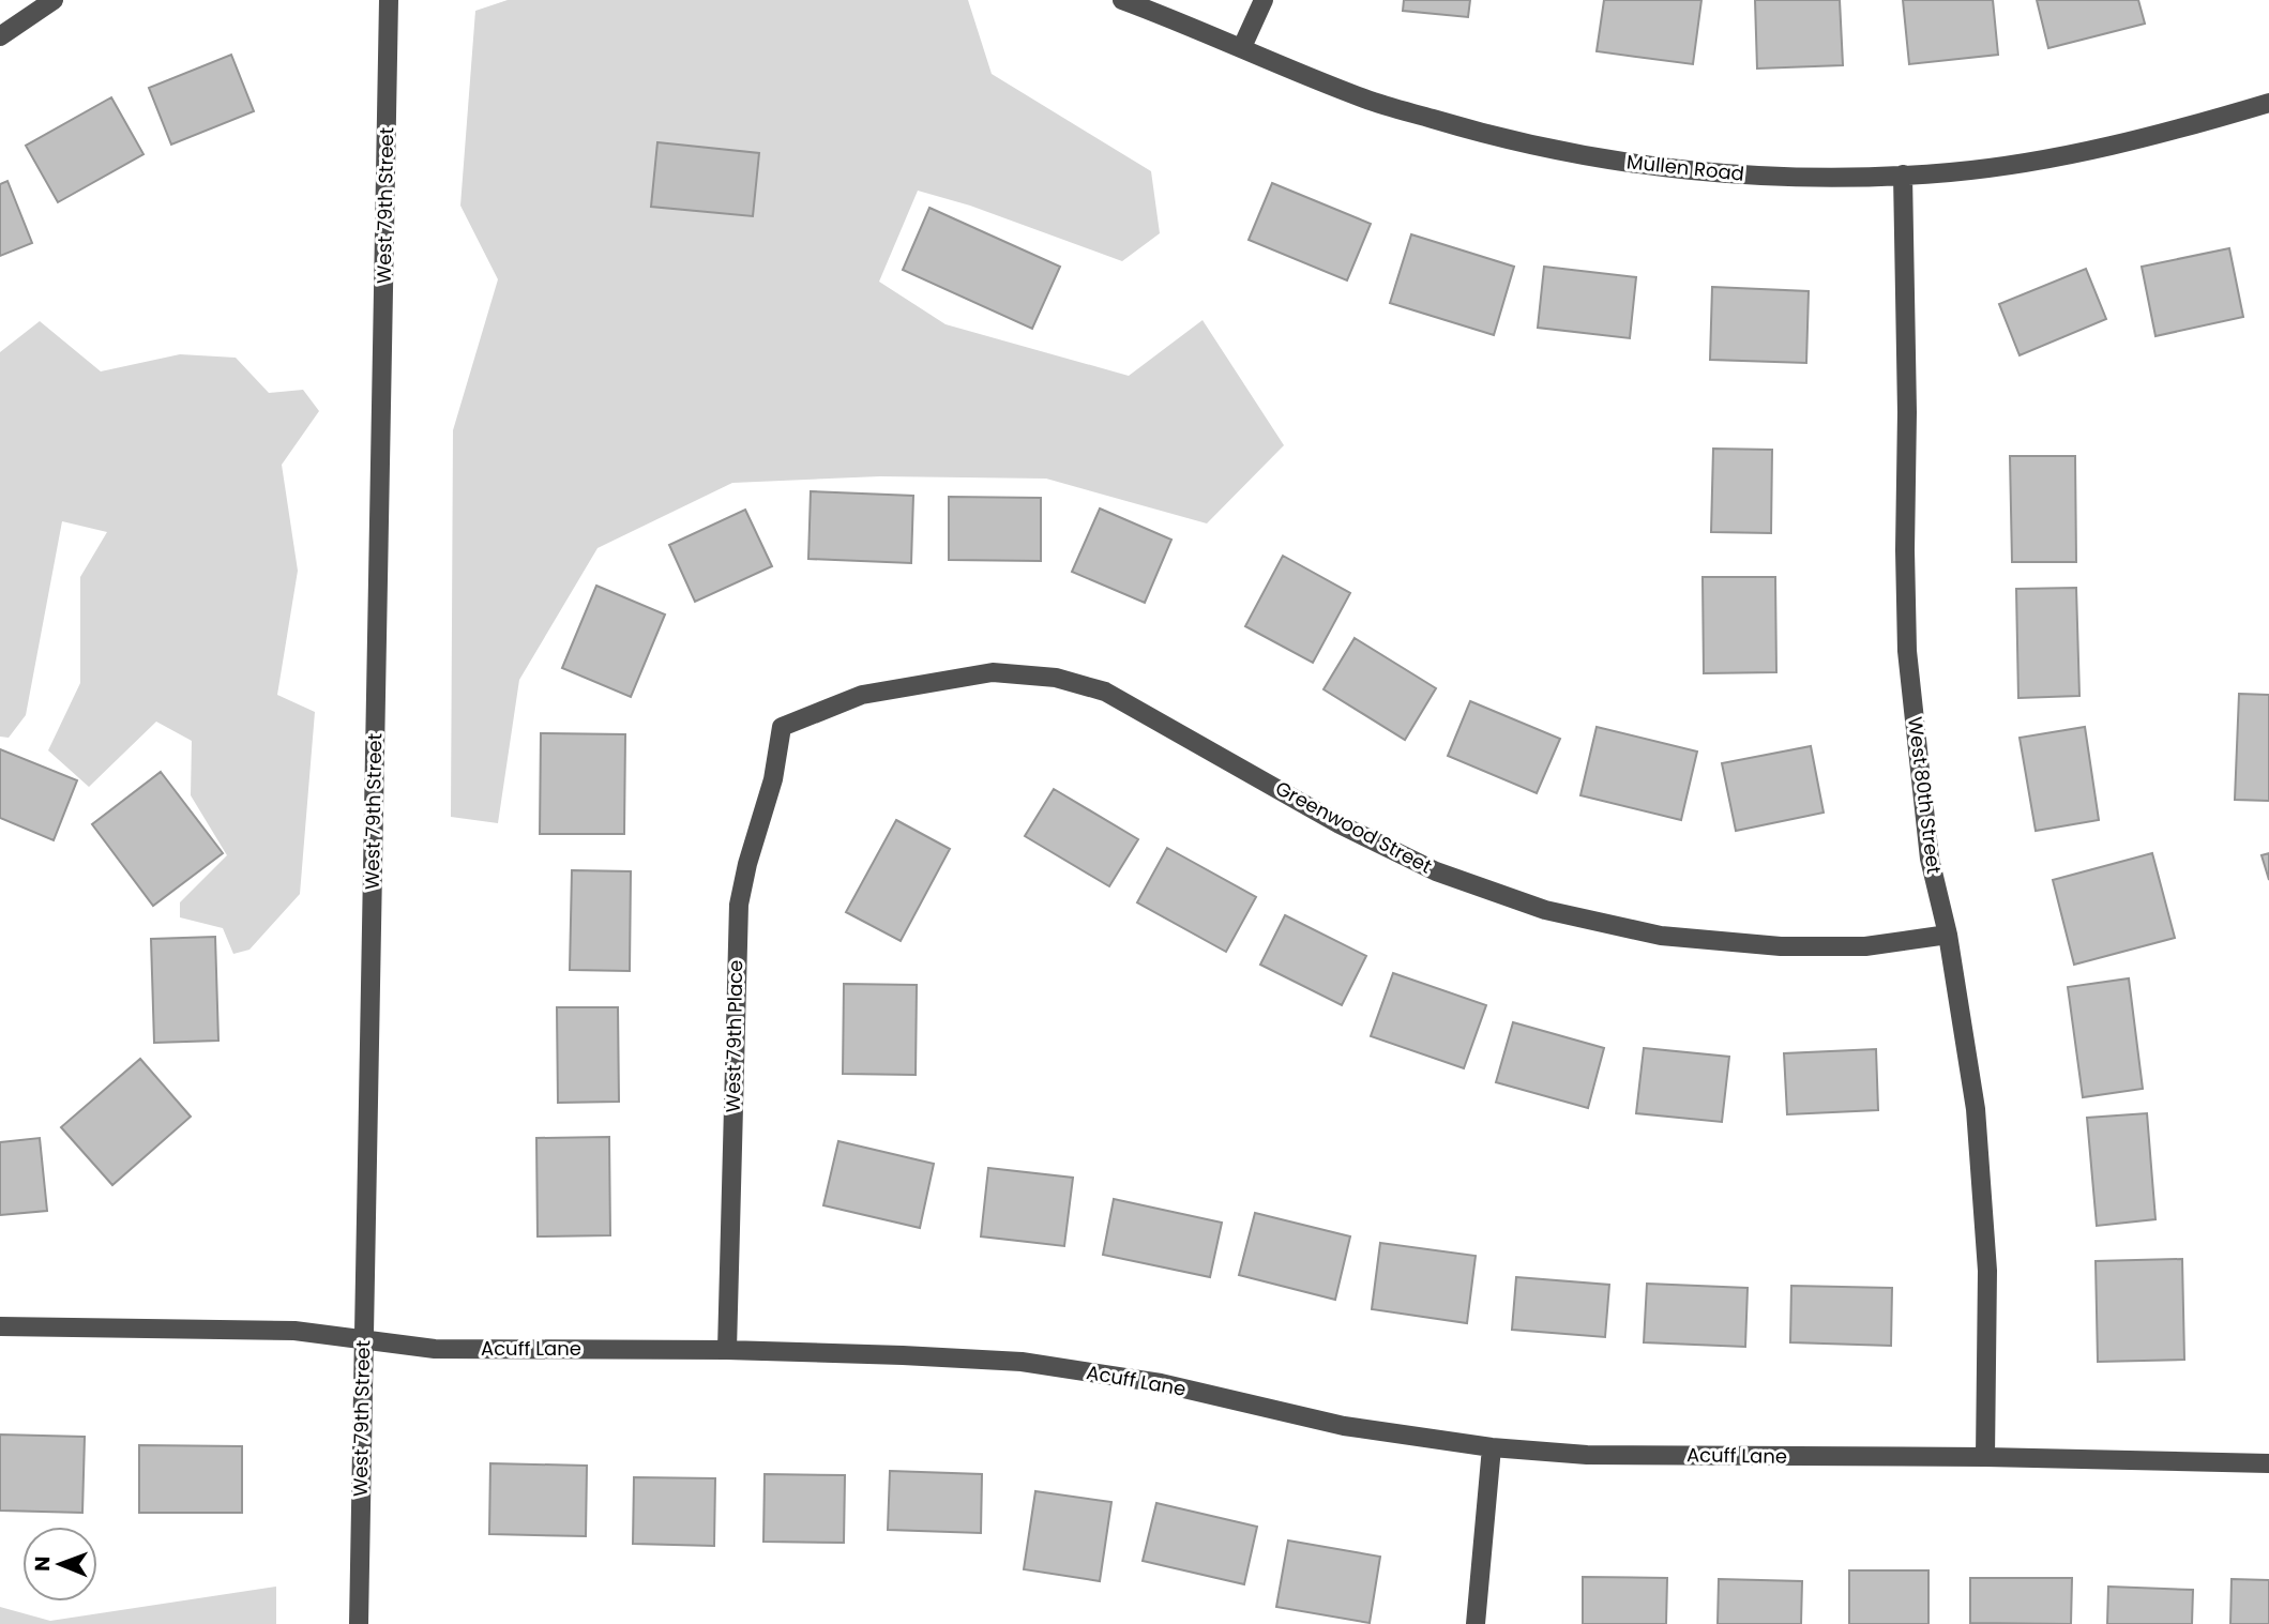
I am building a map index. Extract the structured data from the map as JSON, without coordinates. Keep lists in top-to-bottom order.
{
  "streets": {
    "street": [
      "Mullen Road",
      "West 79th Street",
      "West 80th Street",
      "Greenwood Street",
      "West 79th Place",
      "Acuff Lane"
    ]
  },
  "crossings": [
    ["Mullen Road", "West 80th Street"],
    ["West 79th Street", "Acuff Lane"],
    ["West 80th Street", "Greenwood Street"],
    ["West 80th Street", "Acuff Lane"],
    ["Greenwood Street", "West 79th Place"],
    ["West 79th Place", "Acuff Lane"]
  ],
  "north": "left"
}
